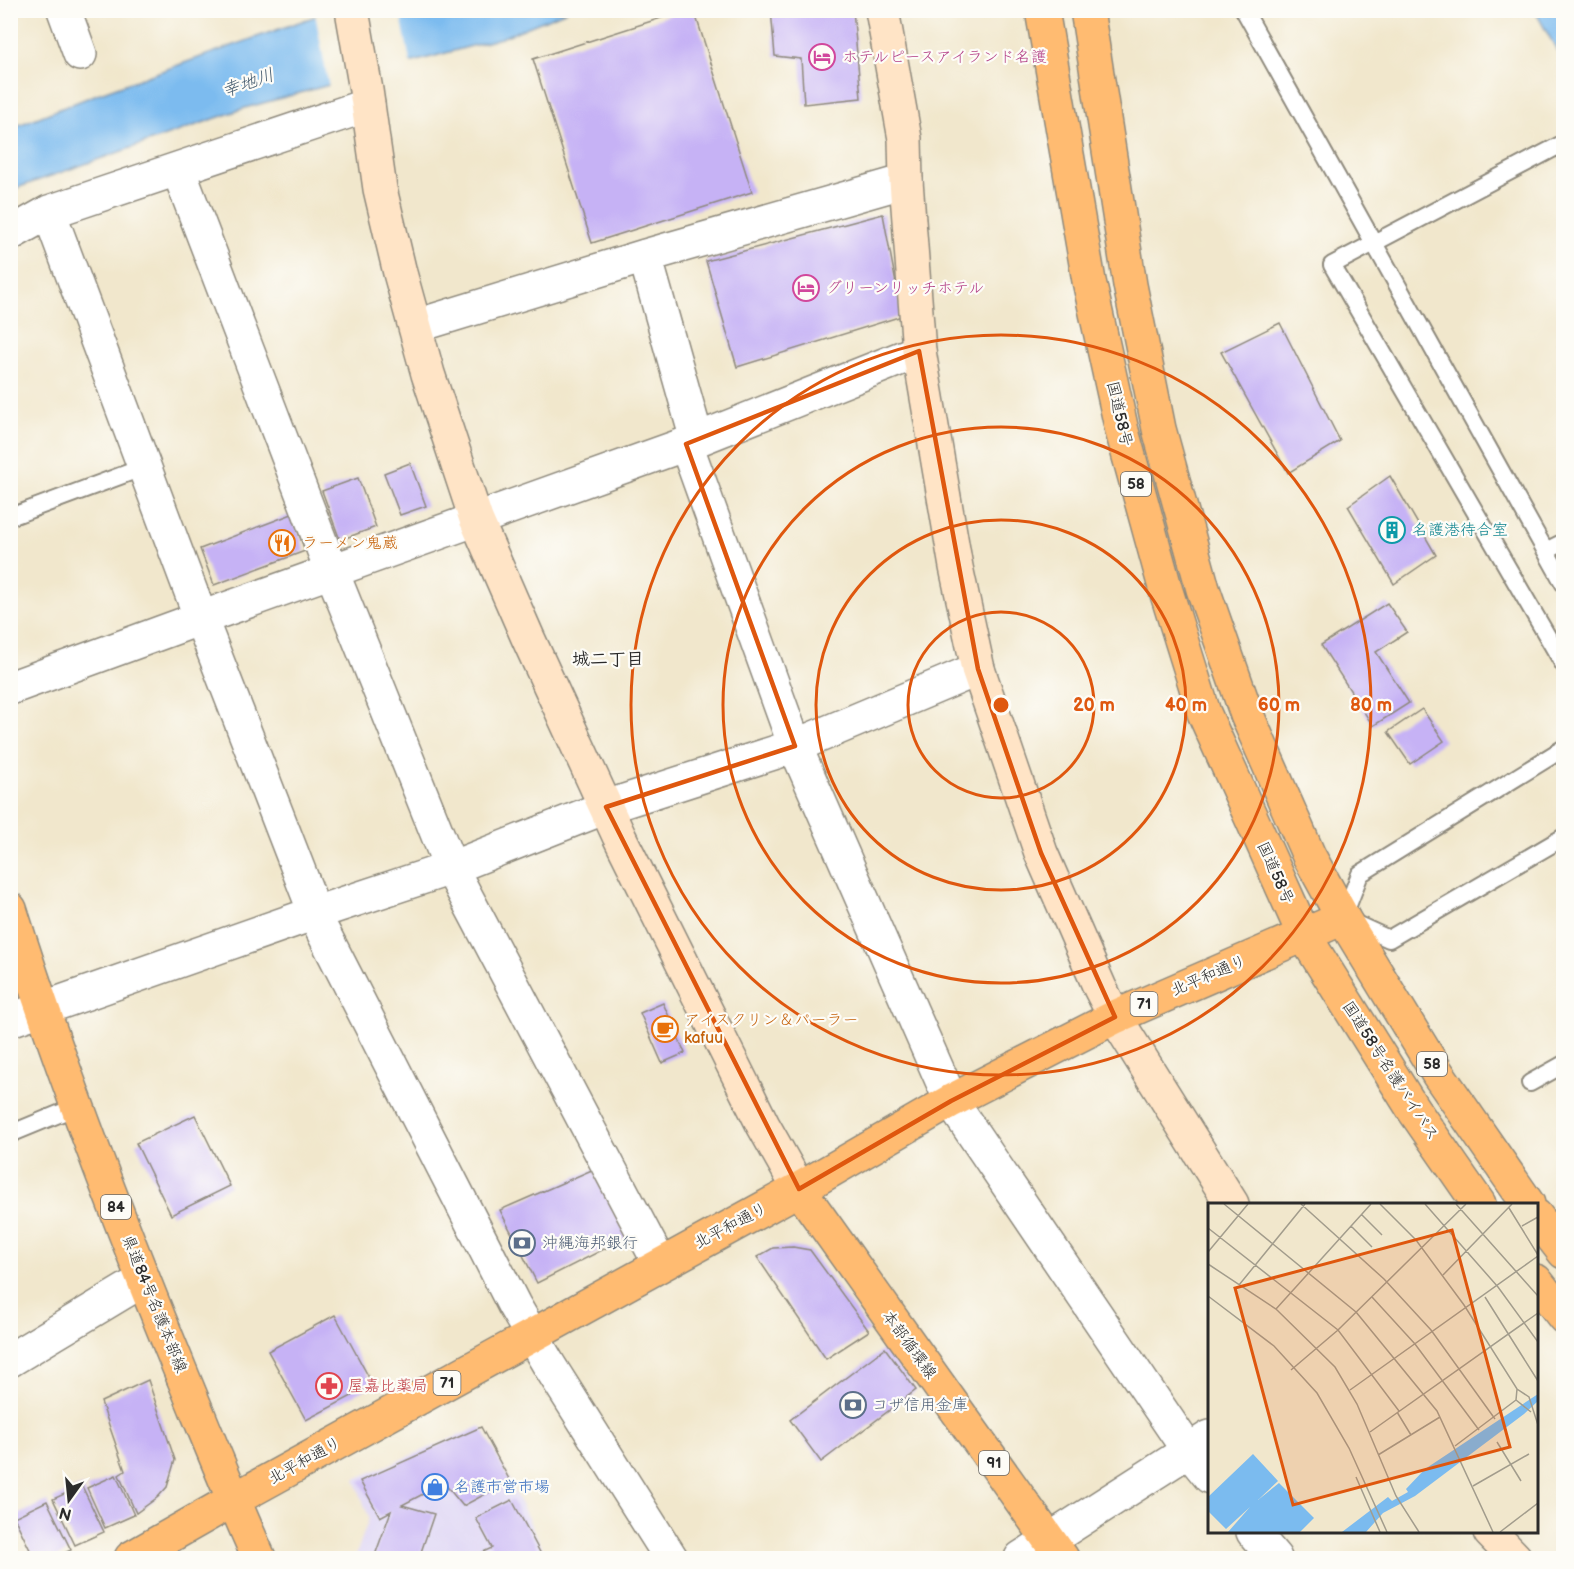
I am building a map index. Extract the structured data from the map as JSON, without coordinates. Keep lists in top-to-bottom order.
{
  "streets": {
    "main road": [
      "国道58号",
      "58",
      "北平和通り",
      "71",
      "国道58号名護バイパス",
      "84",
      "県道84号名護本部線",
      "本部循環線",
      "91"
    ]
  },
  "crossings": [
    ["国道58号", "北平和通り"],
    ["国道58号", "国道58号名護バイパス"],
    ["58", "北平和通り"],
    ["北平和通り", "国道58号名護バイパス"],
    ["北平和通り", "県道84号名護本部線"],
    ["北平和通り", "本部循環線"]
  ],
  "districts": ["城二丁目"],
  "water": ["幸地川"],
  "places": {
    "hotel": ["ホテルピースアイランド名護", "グリーンリッチホテル"],
    "building": ["名護港待合室"],
    "restaurant": ["ラーメン鬼蔵"],
    "cafe": ["アイスクリン＆パーラー kafuu"],
    "bank": ["沖縄海邦銀行", "コザ信用金庫"],
    "pharmacy": ["屋嘉比薬局"],
    "shop": ["名護市営市場"]
  },
  "north": "bottom",
  "rings": [
    "20 m",
    "40 m",
    "60 m",
    "80 m"
  ]
}
